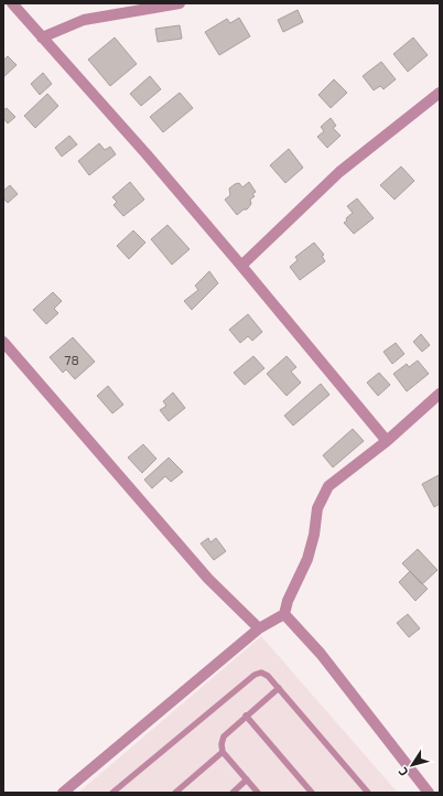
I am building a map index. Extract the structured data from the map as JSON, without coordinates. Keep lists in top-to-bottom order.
{
  "house_numbers": ["78"],
  "north": "bottom left"
}
